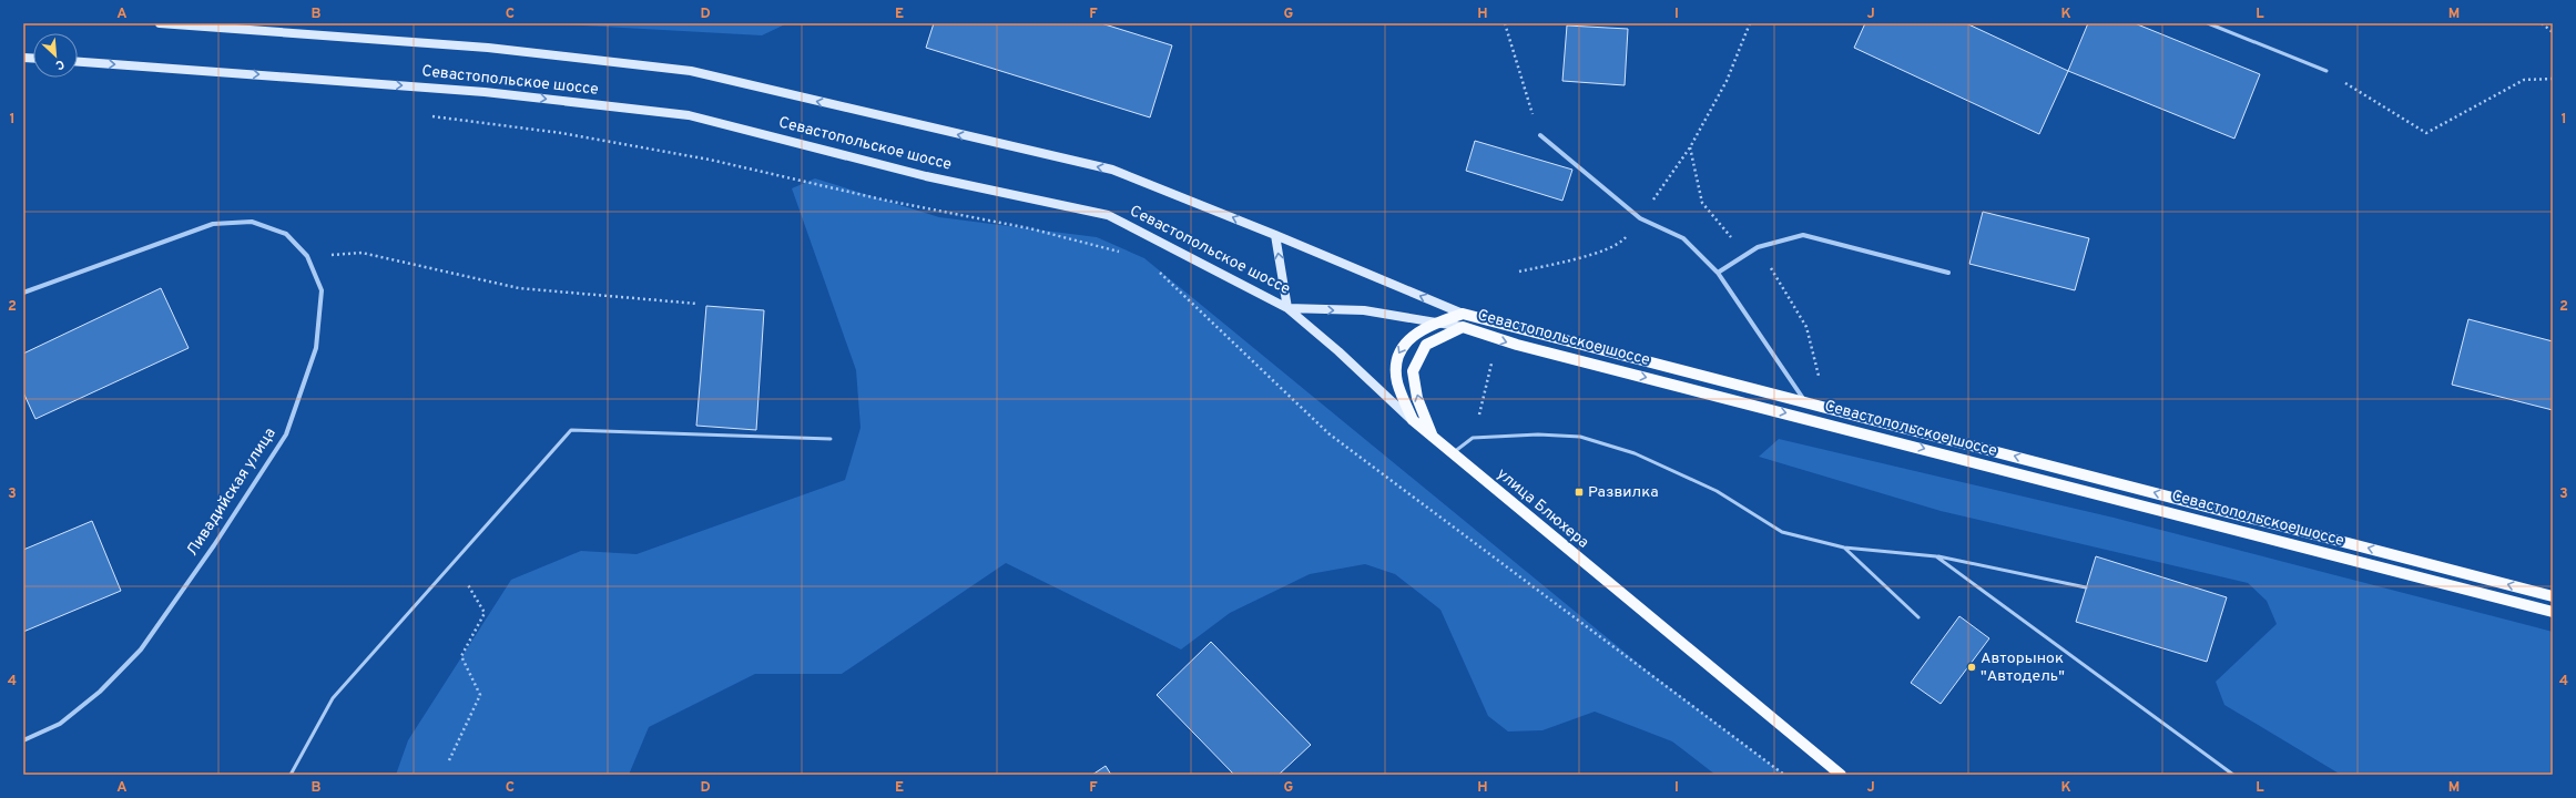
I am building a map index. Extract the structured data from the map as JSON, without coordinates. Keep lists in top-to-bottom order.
{
  "streets": {
    "main road": ["Севастопольское шоссе", "улица Блюхера"],
    "street": ["Ливадийская улица"]
  },
  "crossings": [
    ["Севастопольское шоссе", "улица Блюхера"]
  ],
  "places": {
    "transit": ["Развилка"],
    "other": ["Авторынок \"Автодель\""]
  },
  "north": "bottom right",
  "grid": {
    "columns": [
      "A",
      "B",
      "C",
      "D",
      "E",
      "F",
      "G",
      "H",
      "I",
      "J",
      "K",
      "L",
      "M"
    ],
    "rows": [
      "1",
      "2",
      "3",
      "4"
    ]
  }
}
